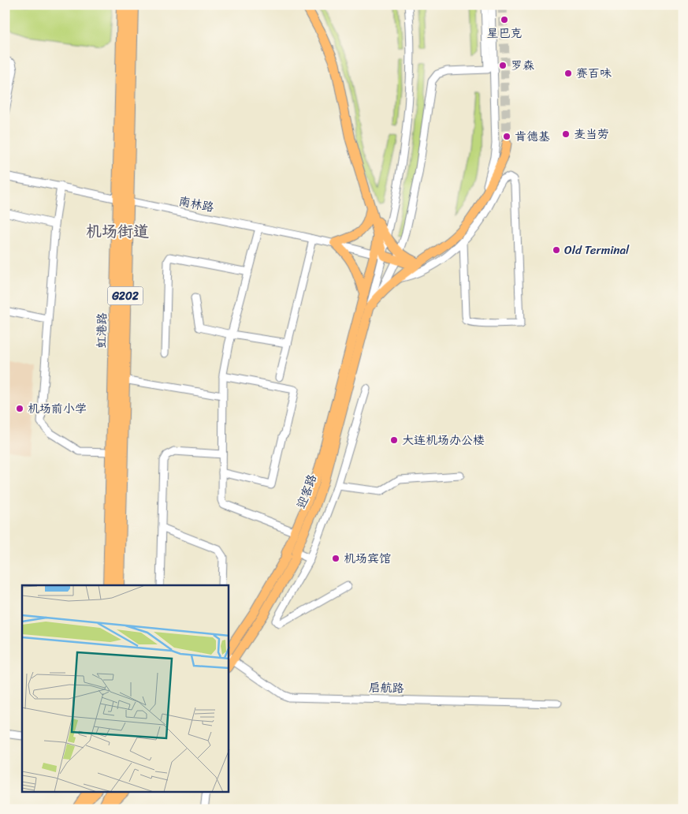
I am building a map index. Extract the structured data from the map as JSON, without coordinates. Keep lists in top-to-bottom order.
{
  "streets": {
    "highway": ["G202", "虹港路"],
    "main road": ["迎客路"],
    "street": ["南林路", "启航路"]
  },
  "crossings": [
    ["南林路", "虹港路"],
    ["南林路", "迎客路"],
    ["迎客路", "启航路"]
  ],
  "districts": ["机场街道"],
  "places": [
    "星巴克",
    "罗森",
    "赛百味",
    "麦当劳",
    "肯德基",
    "Old Terminal",
    "机场前小学",
    "大连机场办公楼",
    "机场宾馆"
  ]
}
